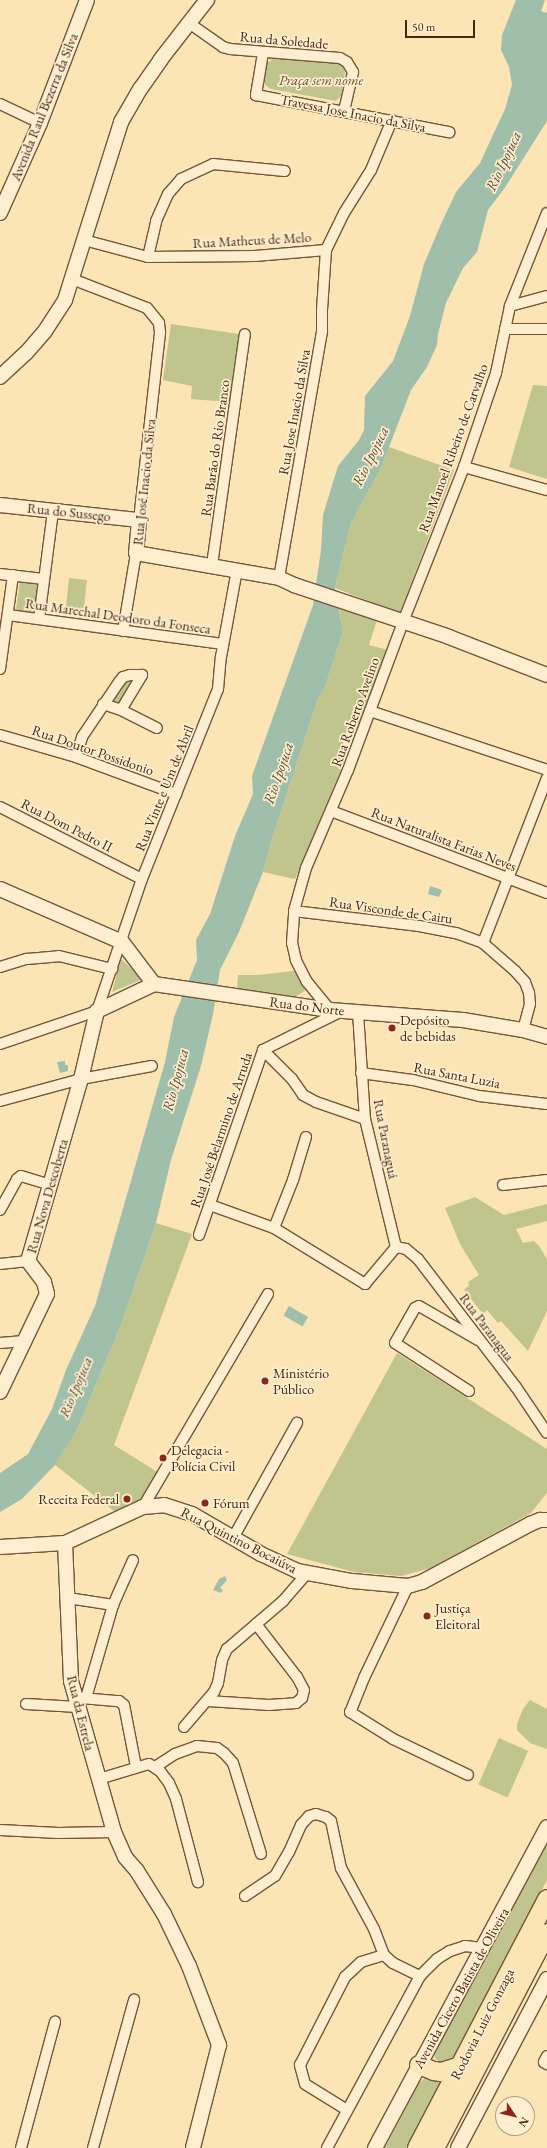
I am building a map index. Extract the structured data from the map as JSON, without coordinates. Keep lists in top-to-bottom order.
{
  "streets": {
    "highway": ["Rodovia Luiz Gonzaga"],
    "main road": [
      "Avenida Raul Bezerra da Silva",
      "Rua José Inacio da Silva",
      "Rua do Sussego",
      "Rua do Norte",
      "Rua Nova Descoberta",
      "Rua Quintino Bocaiúva",
      "Rua da Estrela",
      "Avenida Cicero Batista de Oliveira"
    ],
    "street": [
      "Rua da Soledade",
      "Travessa Jose Inacio da Silva",
      "Rua Matheus de Melo",
      "Rua Jose Inacio da Silva",
      "Rua Barão do Rio Branco",
      "Rua Manoel Ribeiro de Carvalho",
      "Rua Marechal Deodoro da Fonseca",
      "Rua Roberto Avelino",
      "Rua Doutor Possidonio",
      "Rua Vinte e Um de Abril",
      "Rua Dom Pedro II",
      "Rua Naturalista Farias Neves",
      "Rua Visconde de Cairu",
      "Rua Santa Luzia",
      "Rua José Belarmino de Arruda",
      "Rua Paranaguá",
      "Rua Paranagua"
    ]
  },
  "crossings": [
    ["Rua da Soledade", "Travessa Jose Inacio da Silva"],
    ["Travessa Jose Inacio da Silva", "Rua Matheus de Melo"],
    ["Rua Matheus de Melo", "Rua Jose Inacio da Silva"],
    ["Rua Manoel Ribeiro de Carvalho", "Rua Roberto Avelino"],
    ["Rua José Inacio da Silva", "Rua do Sussego"],
    ["Rua José Inacio da Silva", "Rua Marechal Deodoro da Fonseca"],
    ["Rua Marechal Deodoro da Fonseca", "Rua Vinte e Um de Abril"],
    ["Rua Roberto Avelino", "Rua Naturalista Farias Neves"],
    ["Rua Roberto Avelino", "Rua Visconde de Cairu"],
    ["Rua Roberto Avelino", "Rua do Norte"],
    ["Rua Roberto Avelino", "Rua José Belarmino de Arruda"],
    ["Rua Doutor Possidonio", "Rua Vinte e Um de Abril"],
    ["Rua Vinte e Um de Abril", "Rua Dom Pedro II"],
    ["Rua Vinte e Um de Abril", "Rua Nova Descoberta"],
    ["Rua do Norte", "Rua José Belarmino de Arruda"],
    ["Rua do Norte", "Rua Paranaguá"],
    ["Rua Santa Luzia", "Rua Paranaguá"],
    ["Rua Paranaguá", "Rua Paranagua"],
    ["Rua Quintino Bocaiúva", "Rua da Estrela"]
  ],
  "water": ["Rio Ipojuca"],
  "parks": ["Praça sem nome"],
  "places": [
    "Depósito de bebidas",
    "Ministério Público",
    "Delegacia - Polícia Civil",
    "Receita Federal",
    "Fórum",
    "Justiça Eleitoral"
  ],
  "scale_bar": "50 m",
  "north": "bottom right"
}
